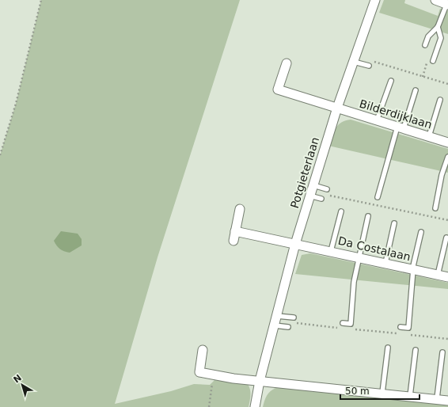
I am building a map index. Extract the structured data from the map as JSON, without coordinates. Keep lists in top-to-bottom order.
{
  "streets": {
    "street": ["Bilderdijklaan", "Potgieterlaan", "Da Costalaan"]
  },
  "crossings": [
    ["Bilderdijklaan", "Potgieterlaan"],
    ["Potgieterlaan", "Da Costalaan"]
  ],
  "scale_bar": "50 m",
  "north": "top left"
}
